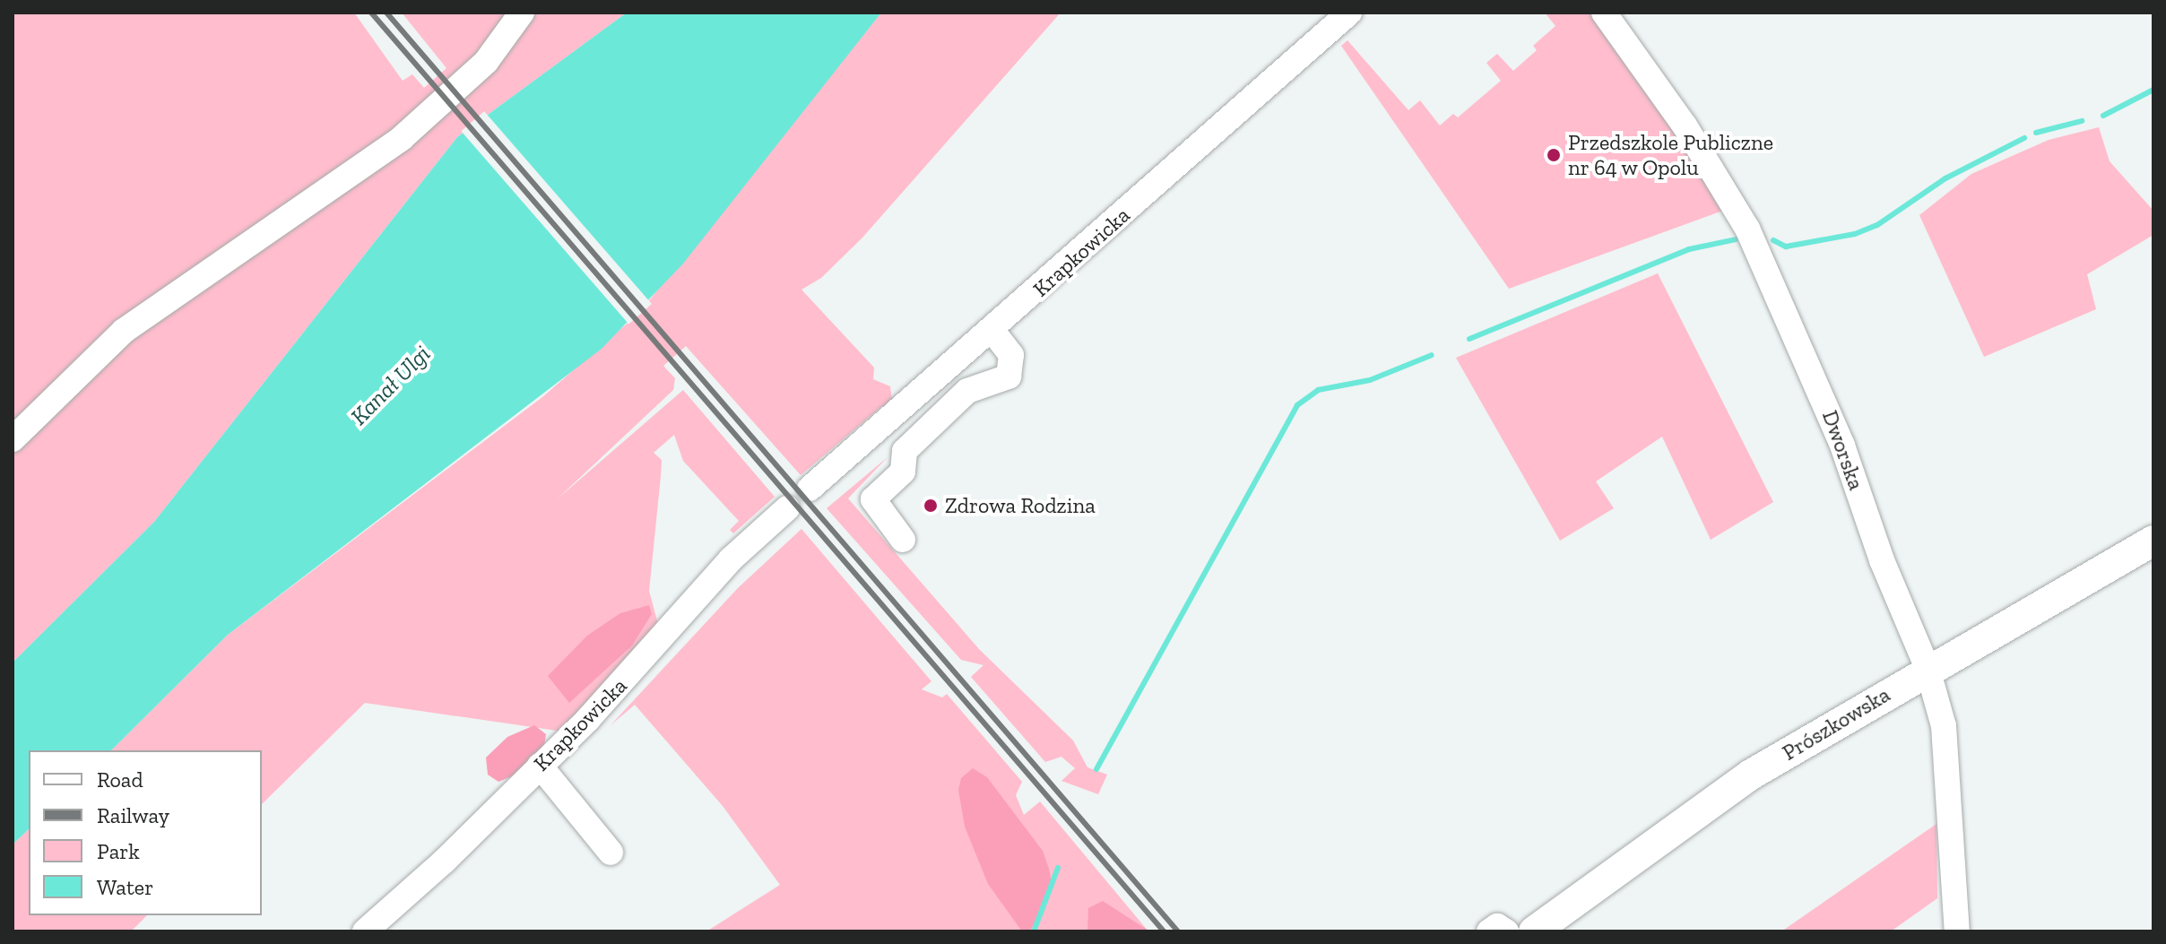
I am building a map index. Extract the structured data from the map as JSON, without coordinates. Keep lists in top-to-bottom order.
{
  "streets": {
    "main road": ["Prószkowska"],
    "street": ["Krapkowicka", "Dworska"]
  },
  "crossings": [
    ["Dworska", "Prószkowska"]
  ],
  "water": ["Kanał Ulgi"],
  "places": ["Przedszkole Publiczne nr 64 w Opolu", "Zdrowa Rodzina"],
  "legend": [
    "Road",
    "Railway",
    "Park",
    "Water"
  ]
}
